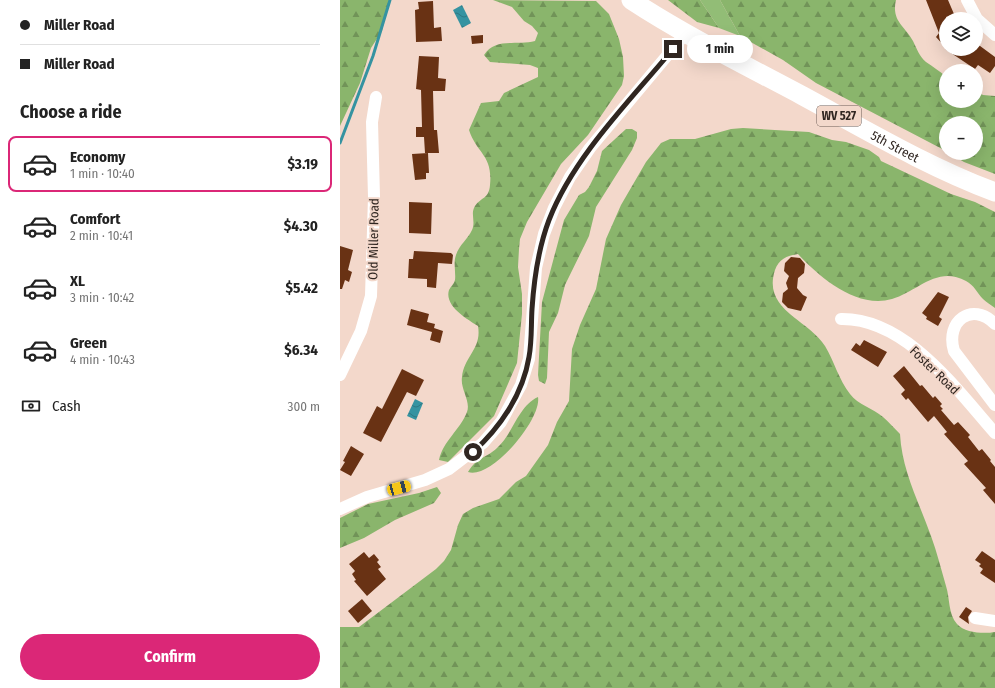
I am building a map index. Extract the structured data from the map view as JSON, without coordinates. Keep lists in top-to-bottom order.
{
  "streets": {
    "main road": ["WV 527", "5th Street"],
    "street": ["Old Miller Road", "Foster Road"]
  },
  "page": {
    "banner": ["Miller Road", "Miller Road"],
    "map_buttons": ["+", "−"],
    "bubble": "1 min",
    "heading": "Choose a ride",
    "list": [
      {
        "name": "Economy",
        "note": "1 min · 10:40",
        "value": "$3.19"
      },
      {
        "name": "Comfort",
        "note": "2 min · 10:41",
        "value": "$4.30"
      },
      {
        "name": "XL",
        "note": "3 min · 10:42",
        "value": "$5.42"
      },
      {
        "name": "Green",
        "note": "4 min · 10:43",
        "value": "$6.34"
      }
    ],
    "pay": ["Cash", "300 m"],
    "buttons": "Confirm"
  }
}
